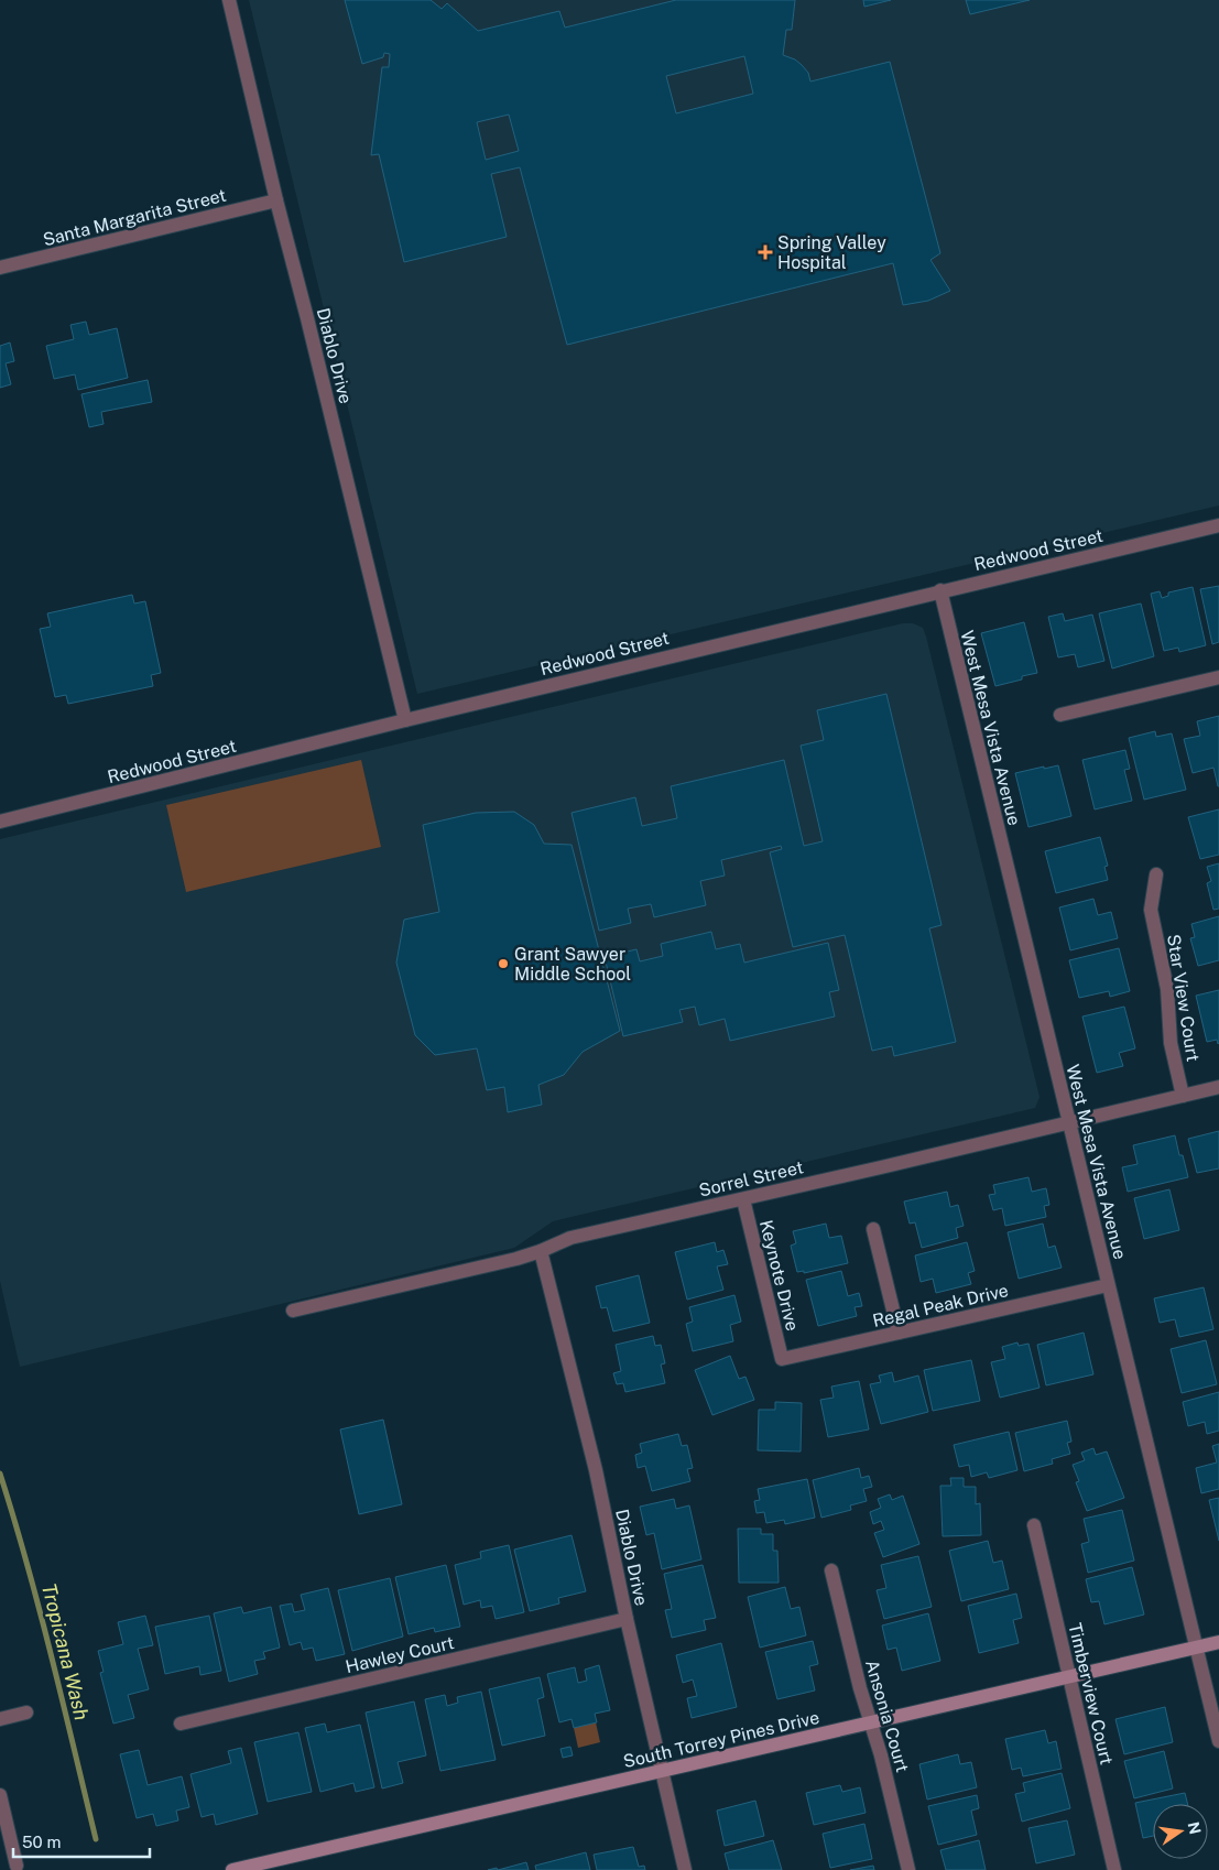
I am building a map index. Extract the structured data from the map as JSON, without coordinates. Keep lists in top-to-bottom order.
{
  "streets": {
    "main road": ["South Torrey Pines Drive"],
    "street": [
      "Santa Margarita Street",
      "Diablo Drive",
      "Redwood Street",
      "West Mesa Vista Avenue",
      "Star View Court",
      "Sorrel Street",
      "Keynote Drive",
      "Regal Peak Drive",
      "Hawley Court",
      "Timberview Court",
      "Ansonia Court"
    ]
  },
  "crossings": [
    ["Santa Margarita Street", "Diablo Drive"],
    ["Diablo Drive", "Redwood Street"],
    ["Diablo Drive", "Sorrel Street"],
    ["Diablo Drive", "Hawley Court"],
    ["Diablo Drive", "South Torrey Pines Drive"],
    ["Redwood Street", "West Mesa Vista Avenue"],
    ["West Mesa Vista Avenue", "Sorrel Street"],
    ["West Mesa Vista Avenue", "Regal Peak Drive"],
    ["West Mesa Vista Avenue", "South Torrey Pines Drive"],
    ["Star View Court", "Sorrel Street"],
    ["Sorrel Street", "Keynote Drive"],
    ["Keynote Drive", "Regal Peak Drive"],
    ["Timberview Court", "South Torrey Pines Drive"],
    ["Ansonia Court", "South Torrey Pines Drive"]
  ],
  "water": ["Tropicana Wash"],
  "places": {
    "health": ["Spring Valley Hospital"],
    "other": ["Grant Sawyer Middle School"]
  },
  "scale_bar": "50 m",
  "north": "right"
}
